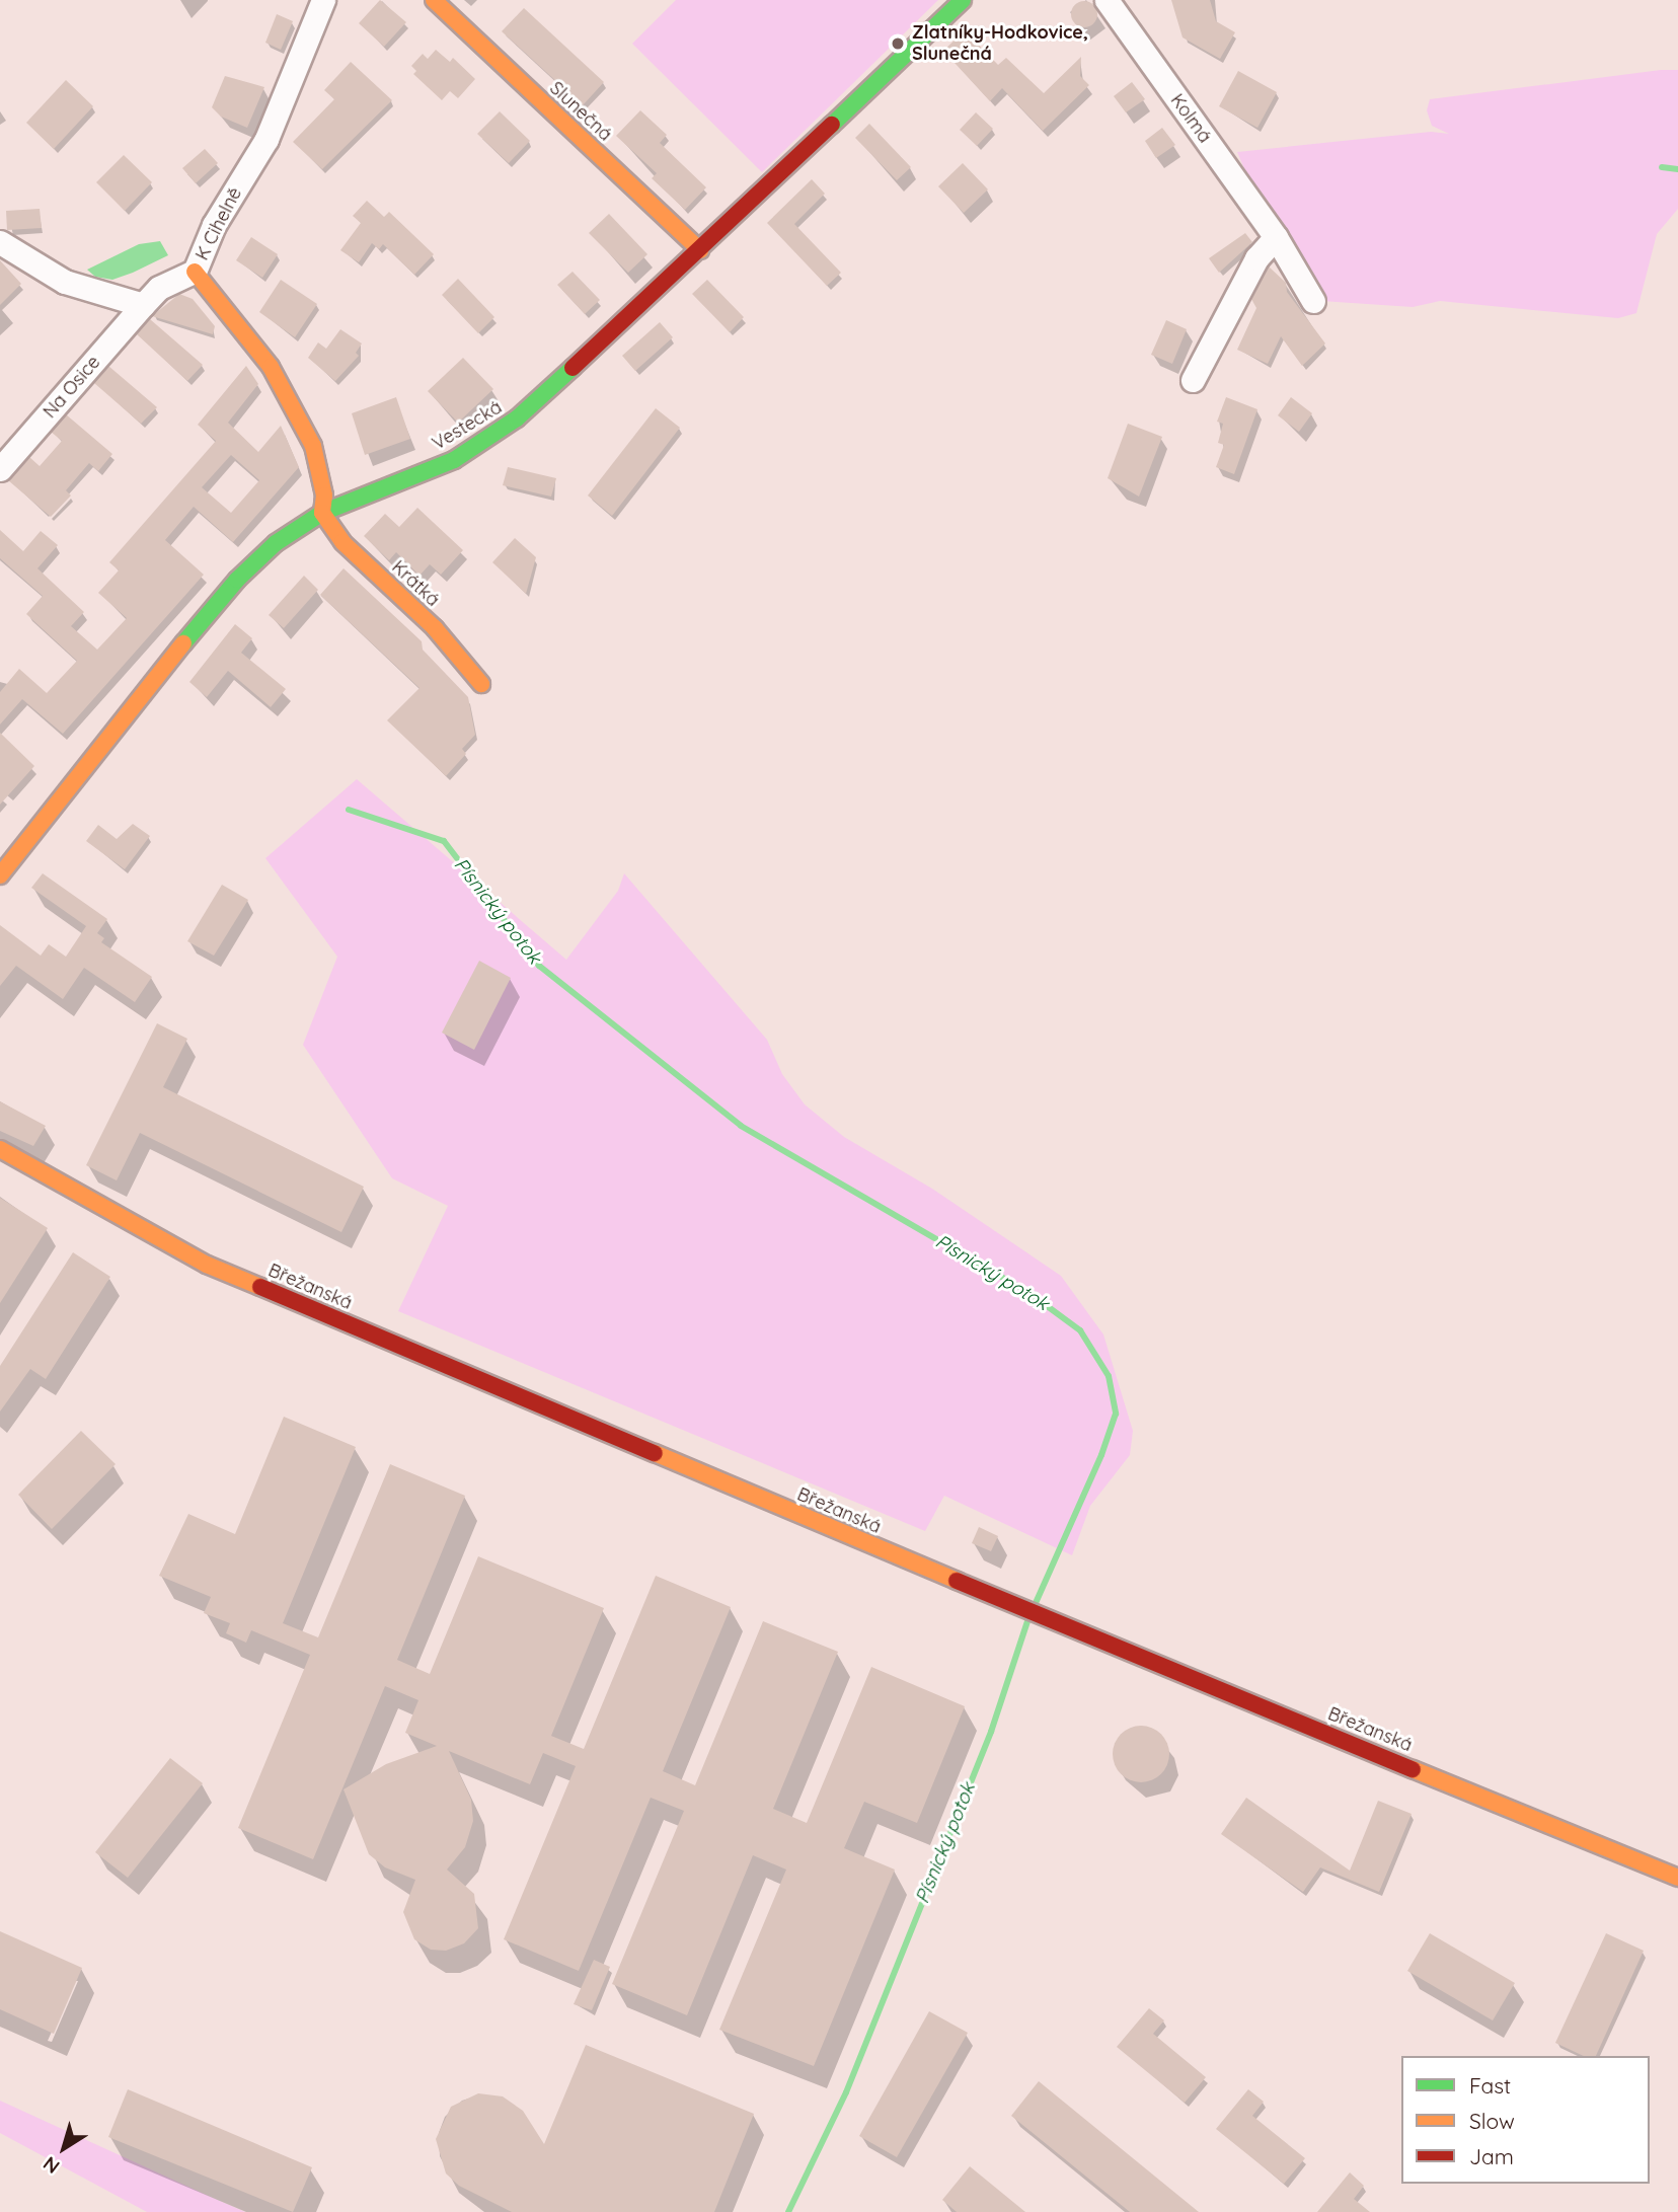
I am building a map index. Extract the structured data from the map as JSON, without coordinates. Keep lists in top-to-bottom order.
{
  "streets": {
    "street": [
      "Slunečná",
      "Kolmá",
      "K Cihelně",
      "Na Osice",
      "Vestecká",
      "Krátká",
      "Břežanská"
    ]
  },
  "crossings": [
    ["Slunečná", "Vestecká"],
    ["K Cihelně", "Na Osice"],
    ["K Cihelně", "Vestecká"],
    ["K Cihelně", "Krátká"],
    ["Vestecká", "Krátká"]
  ],
  "water": ["Písnický potok"],
  "places": ["Zlatníky-Hodkovice, Slunečná"],
  "legend": ["Fast", "Slow", "Jam"],
  "north": "bottom left"
}
